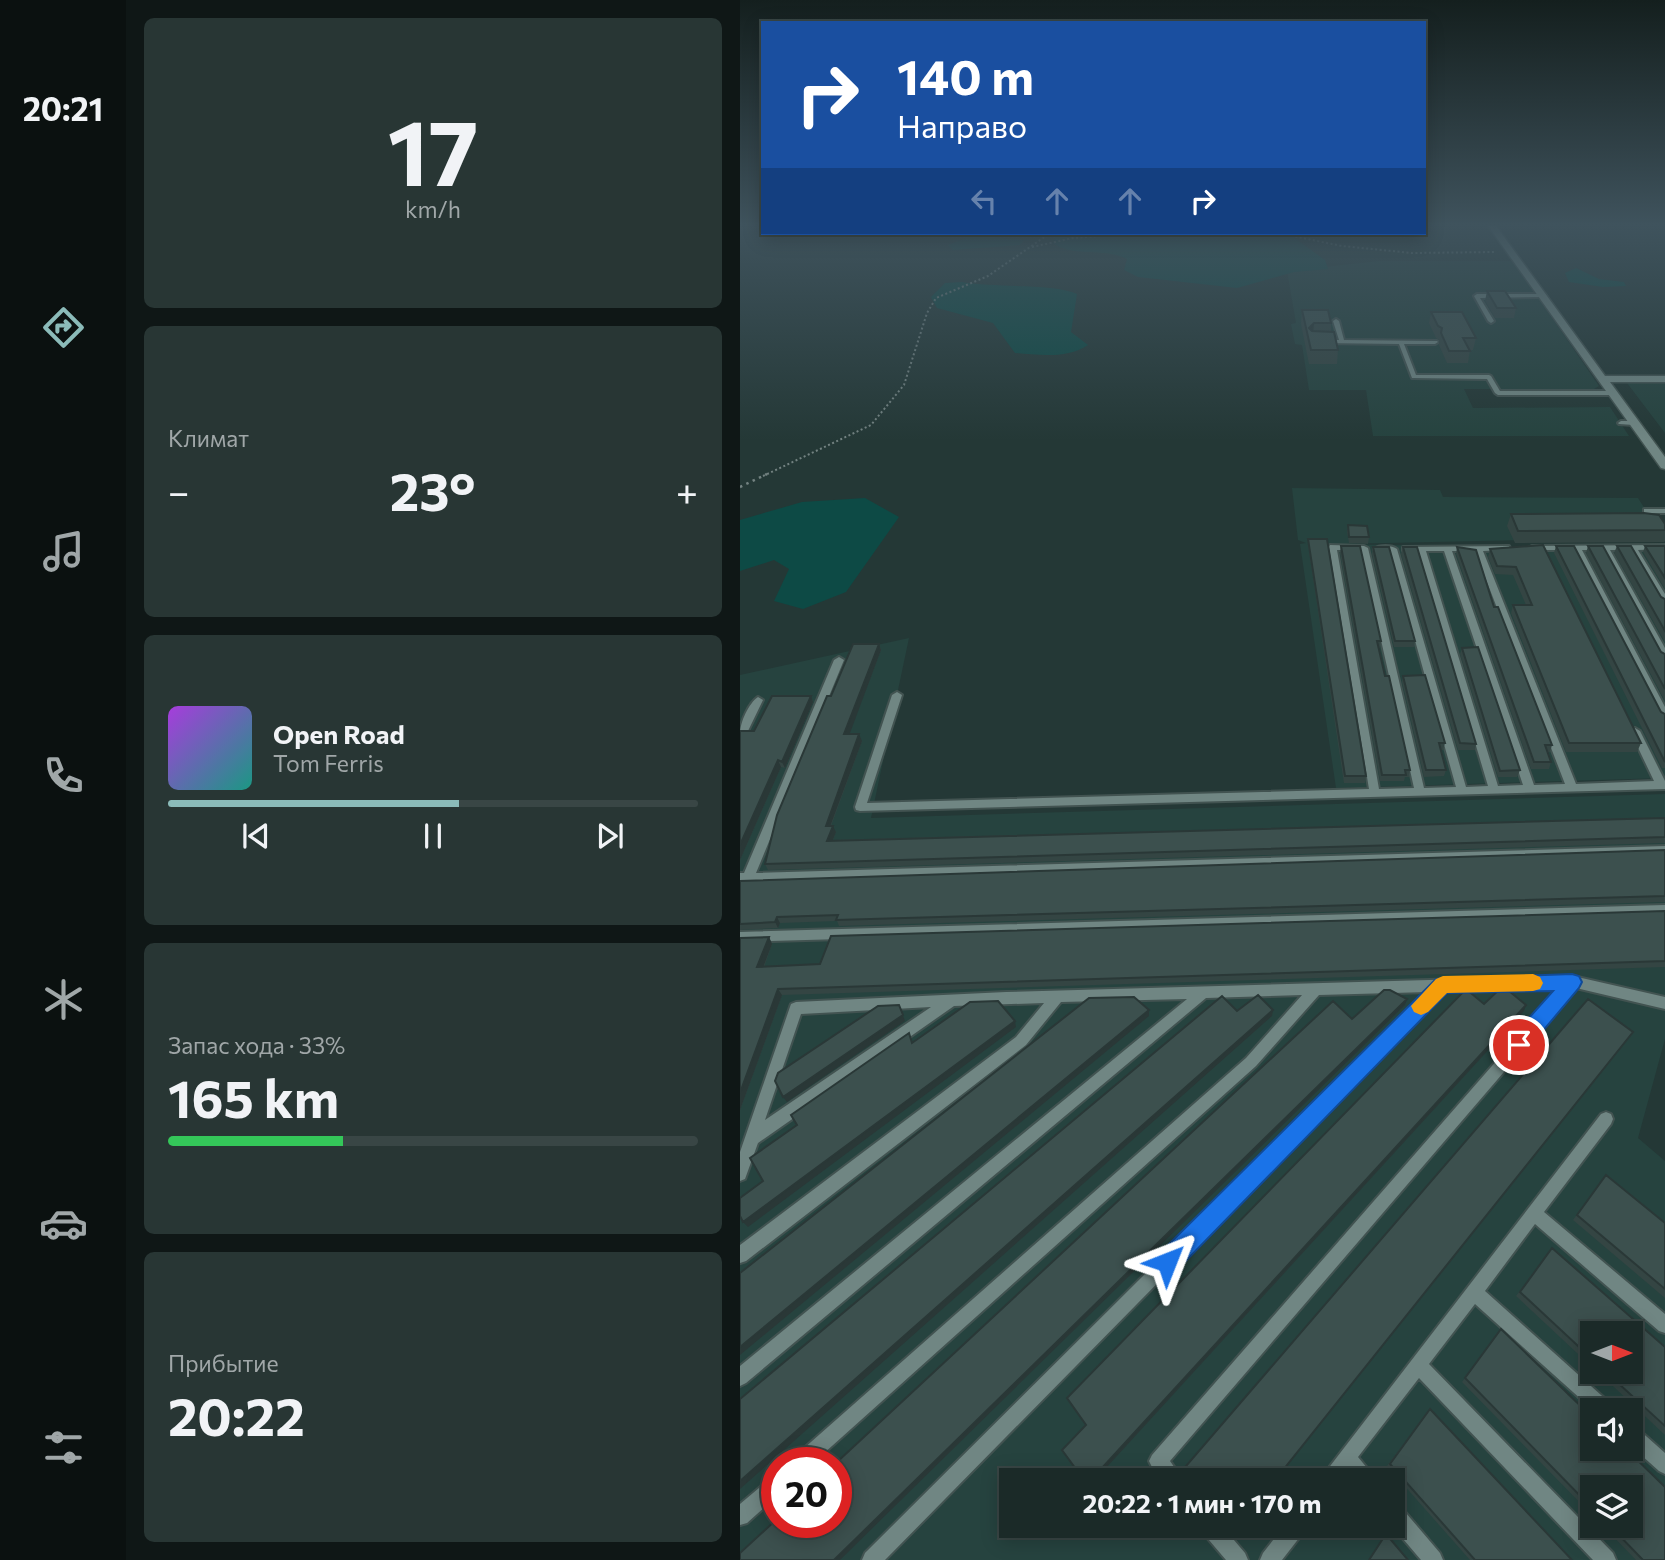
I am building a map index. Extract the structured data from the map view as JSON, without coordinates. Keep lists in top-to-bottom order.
{
  "north": "right",
  "page": {
    "tabs": "20:21",
    "tile": [
      ["17", "km/h"],
      "Климат",
      ["Запас хода · 33%", "165 km"],
      ["Прибытие", "20:22"]
    ],
    "turn": ["140 m", "Направо"],
    "heat": ["−", "23°", "+"],
    "song": ["Open Road", "Tom Ferris"],
    "limit": "20",
    "trip": "20:22 · 1 мин · 170 m"
  }
}
